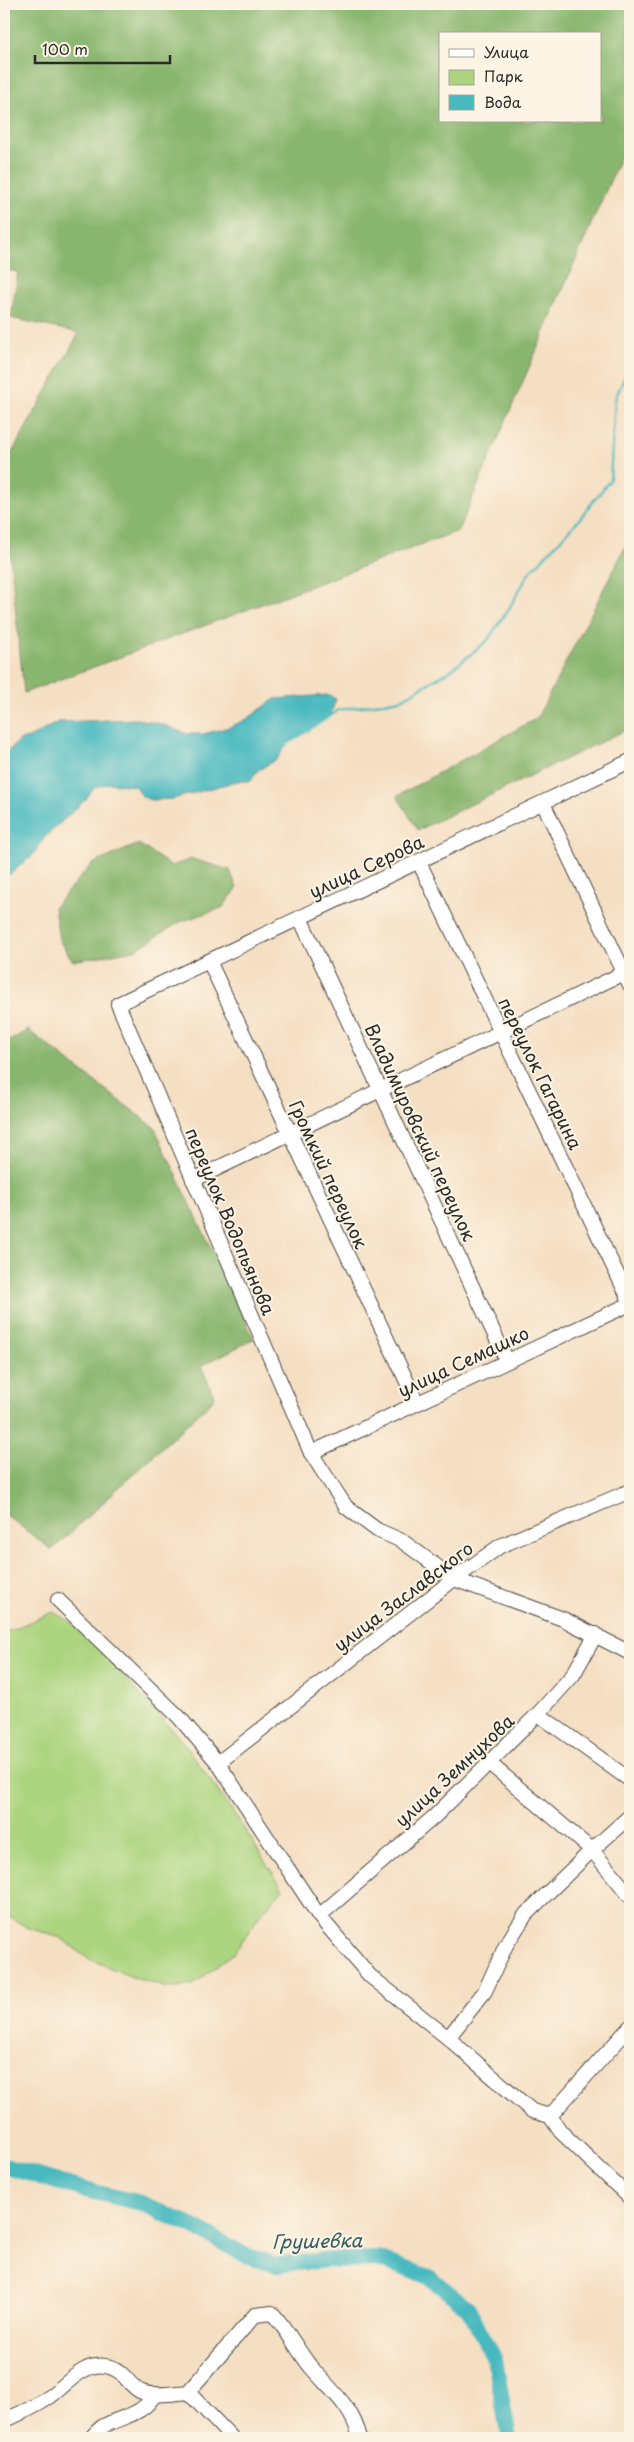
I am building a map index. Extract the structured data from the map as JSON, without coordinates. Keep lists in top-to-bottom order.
{
  "streets": {
    "street": [
      "улица Серова",
      "переулок Гагарина",
      "Владимировский переулок",
      "Громкий переулок",
      "переулок Водопьянова",
      "улица Семашко",
      "улица Заславского",
      "улица Земнухова"
    ]
  },
  "crossings": [
    ["улица Серова", "переулок Гагарина"],
    ["улица Серова", "Владимировский переулок"],
    ["улица Серова", "Громкий переулок"],
    ["улица Серова", "переулок Водопьянова"],
    ["переулок Гагарина", "улица Семашко"],
    ["Владимировский переулок", "улица Семашко"],
    ["Громкий переулок", "улица Семашко"],
    ["переулок Водопьянова", "улица Семашко"],
    ["переулок Водопьянова", "улица Заславского"],
    ["переулок Водопьянова", "улица Земнухова"]
  ],
  "water": ["Грушевка"],
  "legend": ["Улица", "Парк", "Вода"],
  "scale_bar": "100 m"
}
